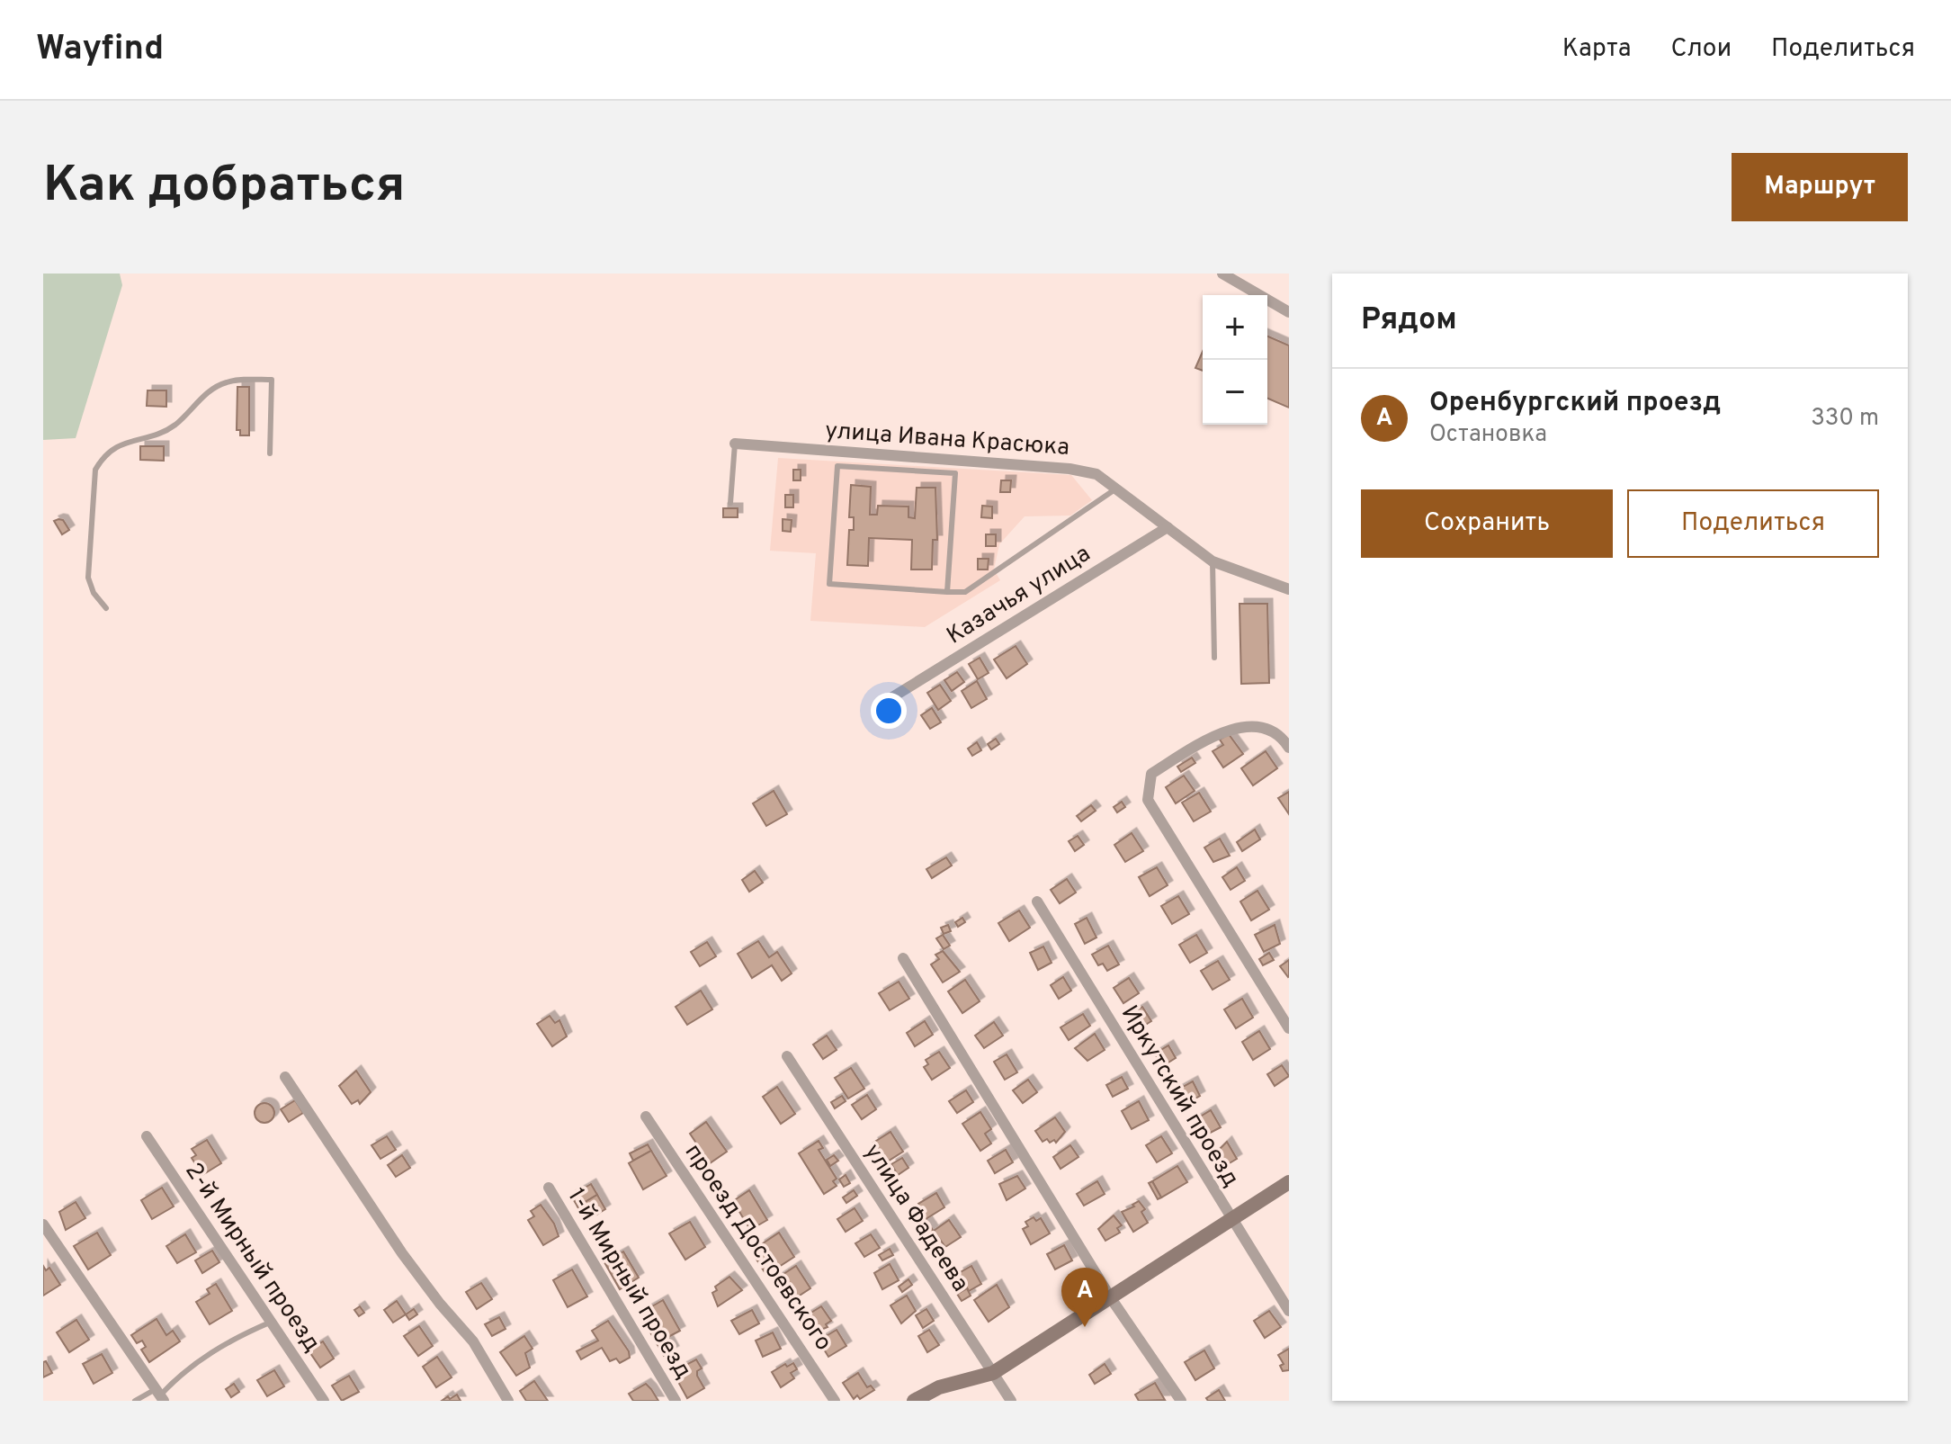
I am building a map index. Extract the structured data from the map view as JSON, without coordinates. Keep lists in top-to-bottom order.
{
  "streets": {
    "street": [
      "улица Ивана Красюка",
      "Казачья улица",
      "Иркутский проезд",
      "улица Фадеева",
      "проезд Достоевского",
      "2-й Мирный проезд",
      "1-й Мирный проезд"
    ]
  },
  "crossings": [
    ["улица Ивана Красюка", "Казачья улица"]
  ],
  "page": {
    "header": "Wayfind",
    "nav": ["Карта", "Слои", "Поделиться"],
    "buttons": [
      "Маршрут",
      ["Сохранить", "Поделиться"]
    ],
    "title": "Как добраться",
    "heading": "Рядом",
    "map_buttons": ["+", "−"],
    "list": [
      {
        "mark": "A",
        "name": "Оренбургский проезд",
        "note": "Остановка",
        "value": "330 m"
      }
    ],
    "pins": "A"
  }
}
